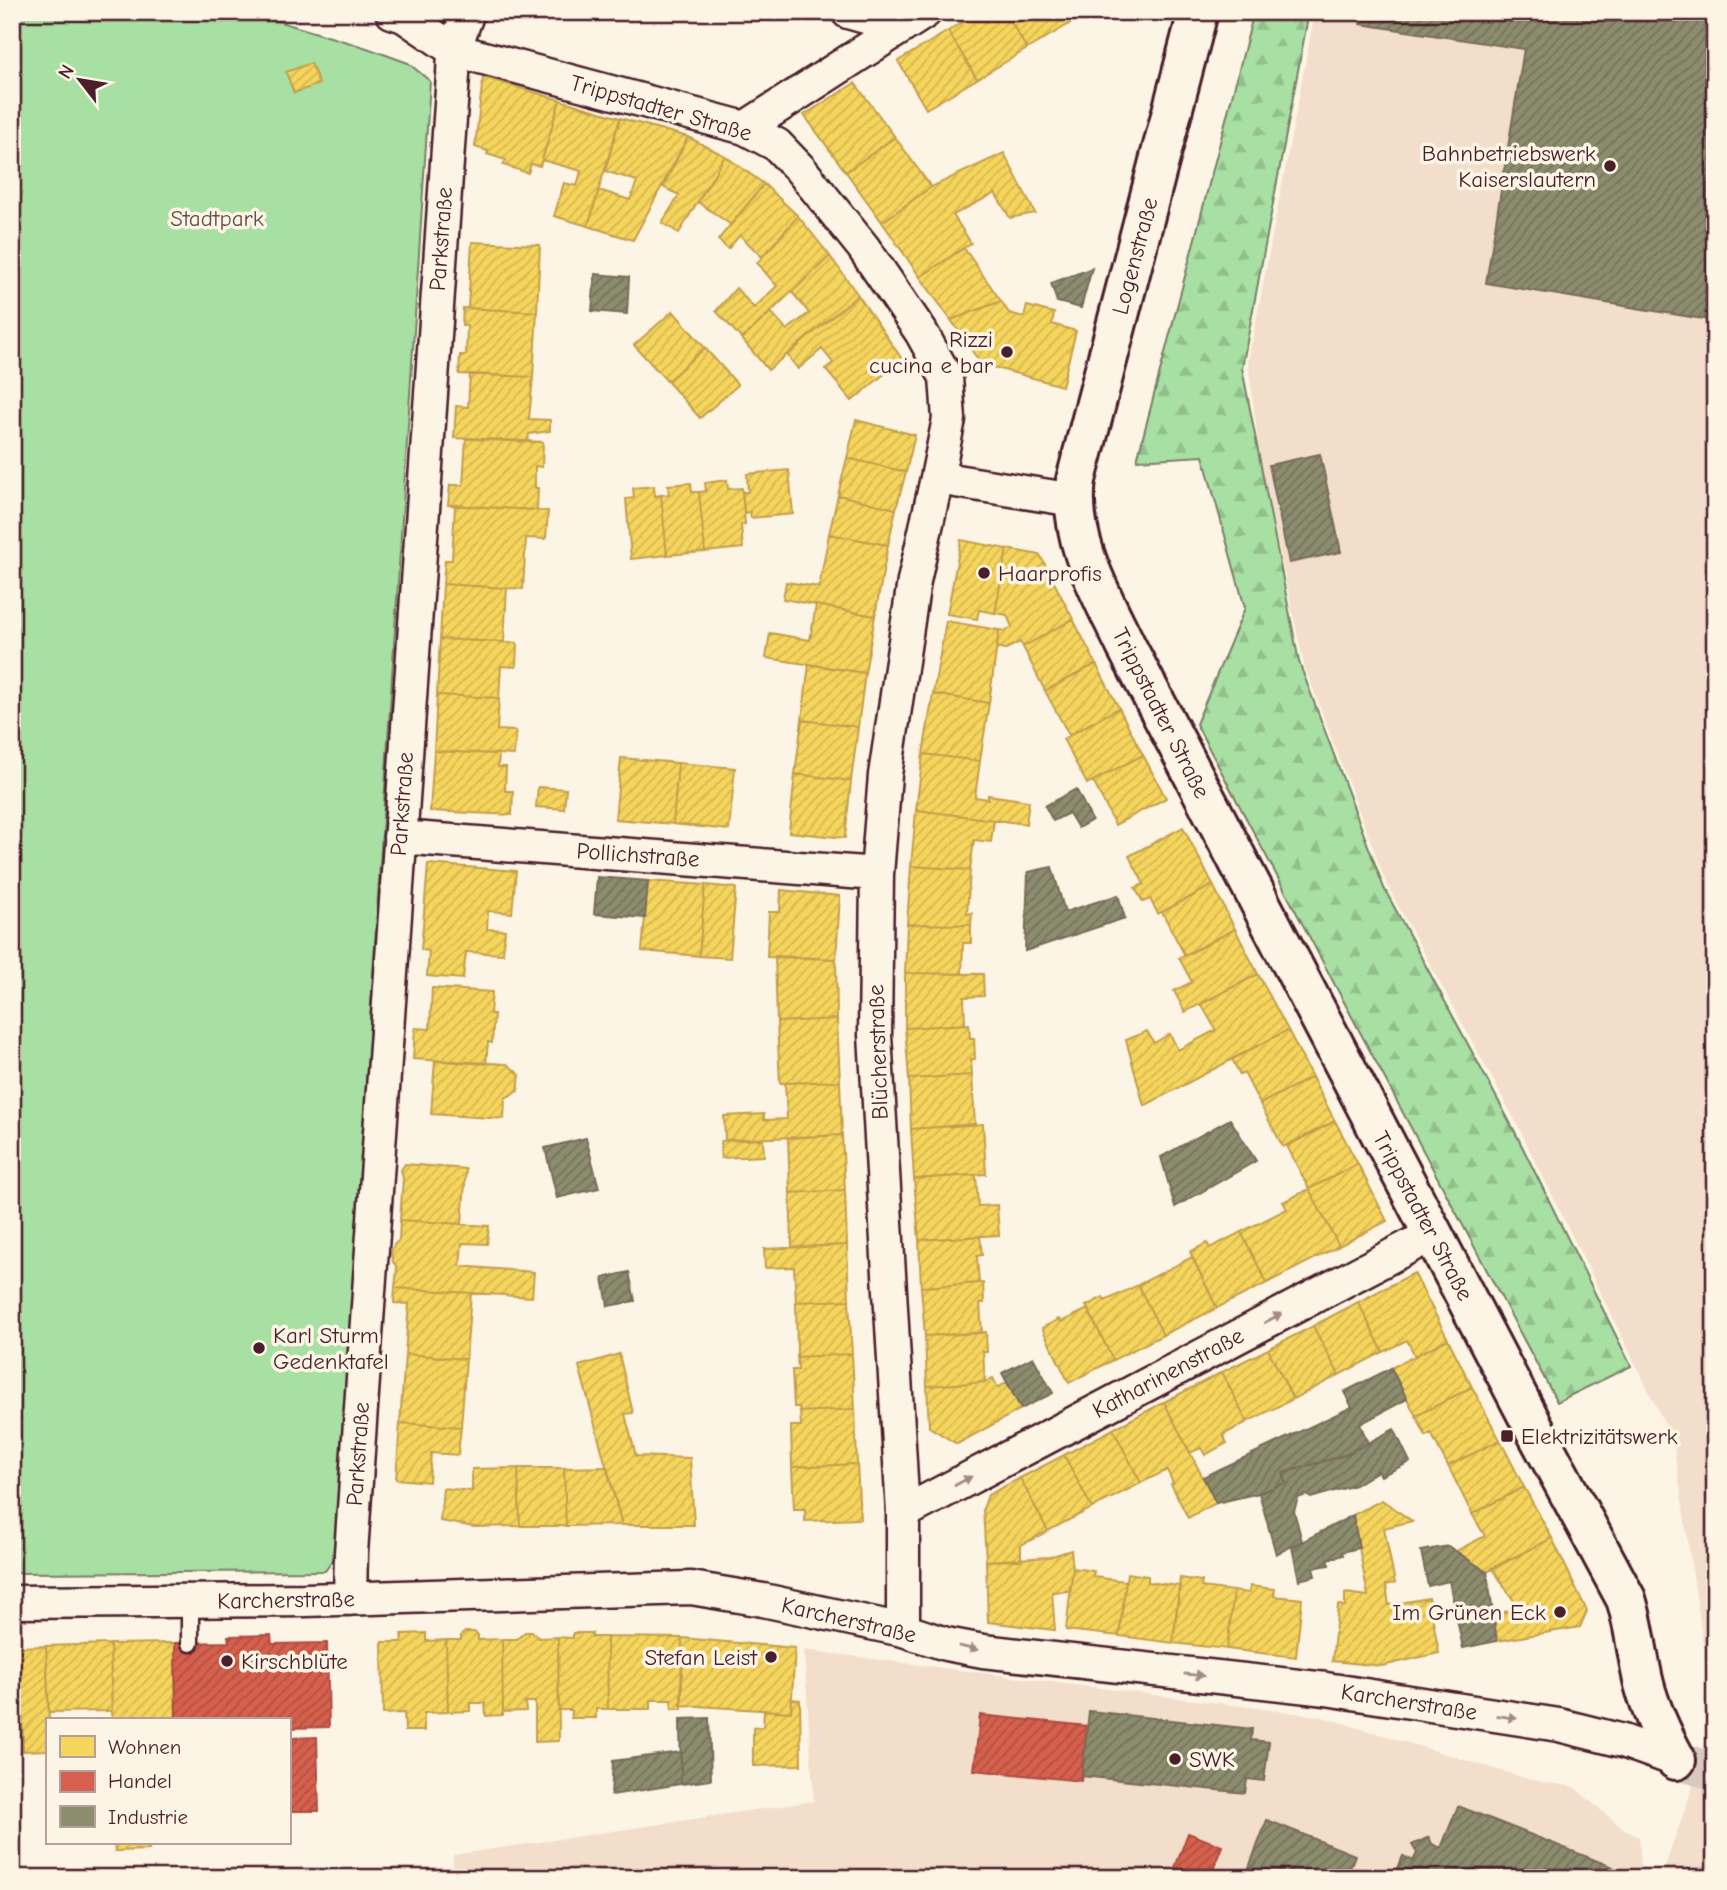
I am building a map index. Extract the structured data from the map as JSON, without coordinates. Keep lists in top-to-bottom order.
{
  "streets": {
    "main road": ["Trippstadter Straße", "Logenstraße"],
    "street": [
      "Parkstraße",
      "Pollichstraße",
      "Blücherstraße",
      "Katharinenstraße",
      "Karcherstraße"
    ]
  },
  "crossings": [
    ["Trippstadter Straße", "Parkstraße"],
    ["Trippstadter Straße", "Logenstraße"],
    ["Trippstadter Straße", "Blücherstraße"],
    ["Trippstadter Straße", "Katharinenstraße"],
    ["Trippstadter Straße", "Karcherstraße"],
    ["Parkstraße", "Pollichstraße"],
    ["Parkstraße", "Karcherstraße"],
    ["Pollichstraße", "Blücherstraße"],
    ["Blücherstraße", "Katharinenstraße"],
    ["Blücherstraße", "Karcherstraße"]
  ],
  "one_way": ["Katharinenstraße", "Karcherstraße"],
  "parks": ["Stadtpark"],
  "places": {
    "other": [
      "Bahnbetriebswerk Kaiserslautern",
      "Rizzi cucina e bar",
      "Haarprofis",
      "Karl Sturm Gedenktafel",
      "Im Grünen Eck",
      "Stefan Leist",
      "Kirschblüte",
      "SWK"
    ],
    "transit": ["Elektrizitätswerk"]
  },
  "legend": ["Wohnen", "Handel", "Industrie"],
  "north": "top left"
}
